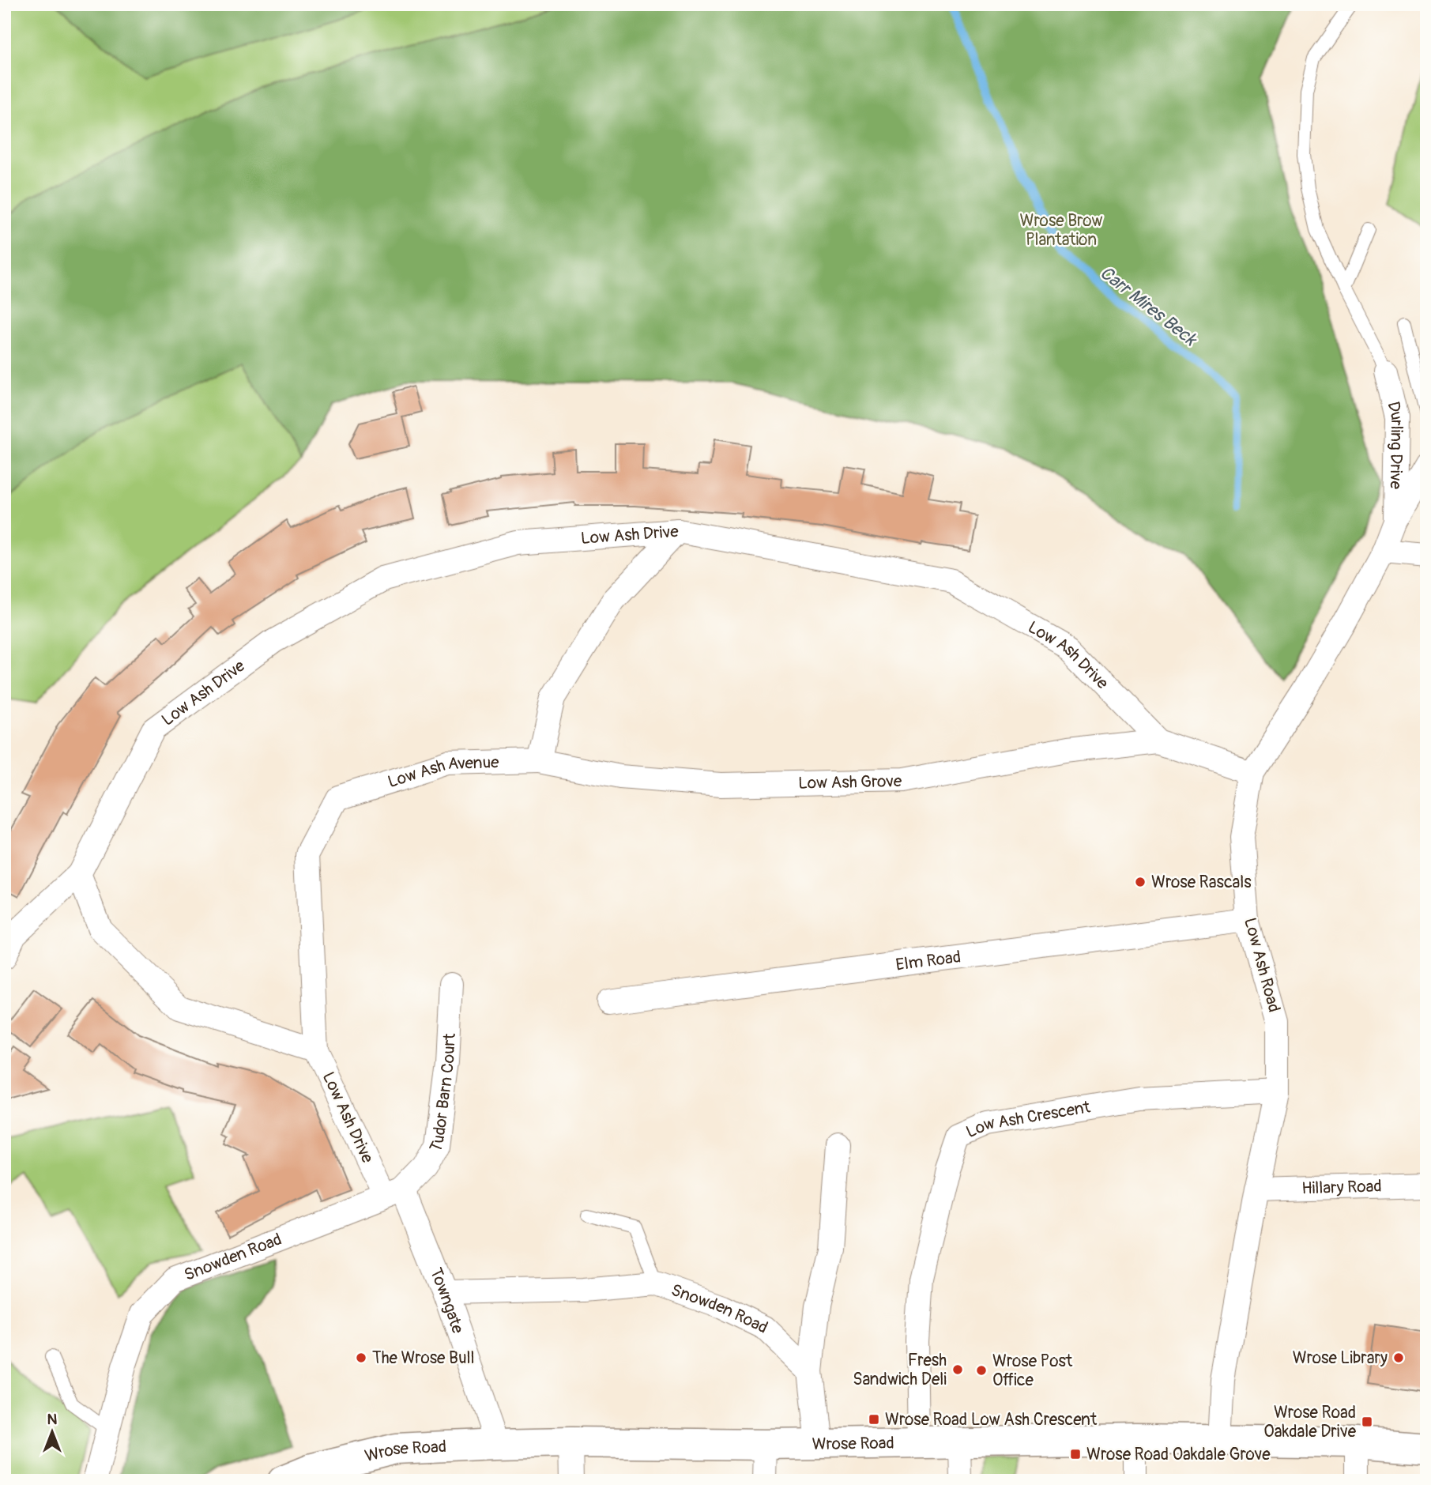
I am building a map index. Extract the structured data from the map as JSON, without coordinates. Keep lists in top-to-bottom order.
{
  "streets": {
    "street": [
      "Durling Drive",
      "Low Ash Drive",
      "Low Ash Avenue",
      "Low Ash Grove",
      "Elm Road",
      "Low Ash Road",
      "Tudor Barn Court",
      "Low Ash Crescent",
      "Hillary Road",
      "Snowden Road",
      "Towngate",
      "Wrose Road"
    ]
  },
  "crossings": [
    ["Durling Drive", "Low Ash Road"],
    ["Low Ash Drive", "Low Ash Avenue"],
    ["Low Ash Drive", "Low Ash Grove"],
    ["Low Ash Drive", "Low Ash Road"],
    ["Low Ash Drive", "Tudor Barn Court"],
    ["Low Ash Drive", "Snowden Road"],
    ["Low Ash Drive", "Towngate"],
    ["Low Ash Avenue", "Low Ash Grove"],
    ["Elm Road", "Low Ash Road"],
    ["Low Ash Road", "Low Ash Crescent"],
    ["Low Ash Road", "Hillary Road"],
    ["Low Ash Road", "Wrose Road"],
    ["Tudor Barn Court", "Snowden Road"],
    ["Tudor Barn Court", "Towngate"],
    ["Low Ash Crescent", "Wrose Road"],
    ["Snowden Road", "Towngate"],
    ["Towngate", "Wrose Road"]
  ],
  "water": ["Carr Mires Beck"],
  "parks": ["Wrose Brow Plantation"],
  "places": {
    "other": [
      "Wrose Rascals",
      "The Wrose Bull",
      "Wrose Library",
      "Fresh Sandwich Deli",
      "Wrose Post Office"
    ],
    "transit": ["Wrose Road Low Ash Crescent", "Wrose Road Oakdale Drive", "Wrose Road Oakdale Grove"]
  },
  "north": "top"
}
